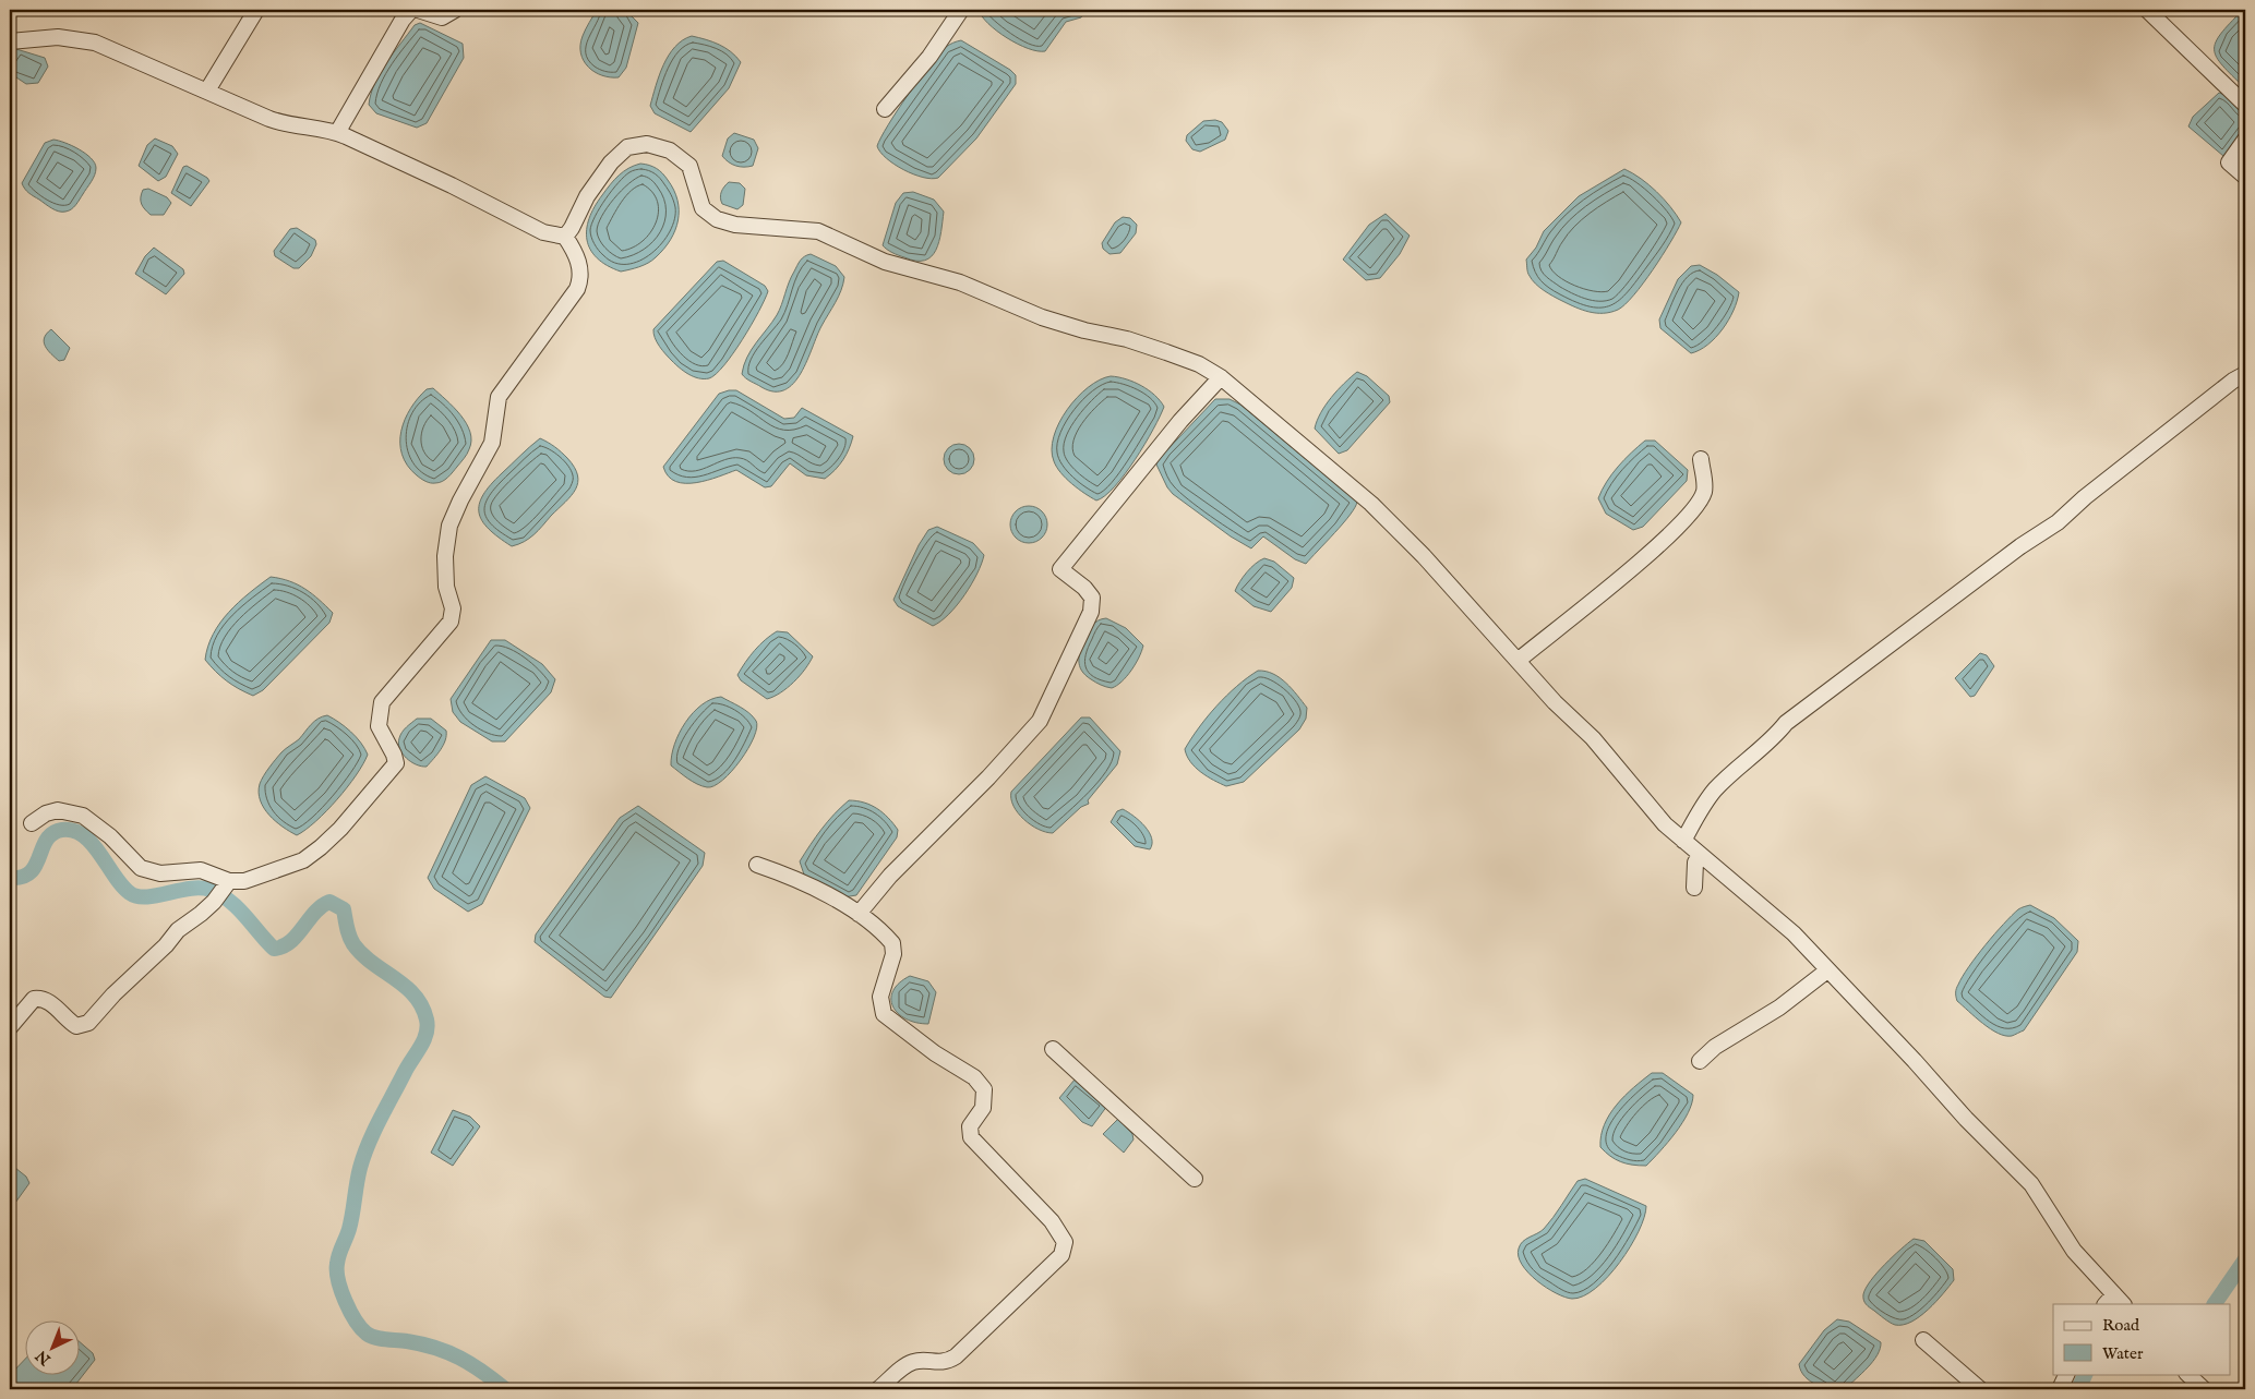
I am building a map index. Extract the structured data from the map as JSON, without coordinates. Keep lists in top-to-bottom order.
{
  "legend": ["Road", "Water"],
  "north": "bottom left"
}
